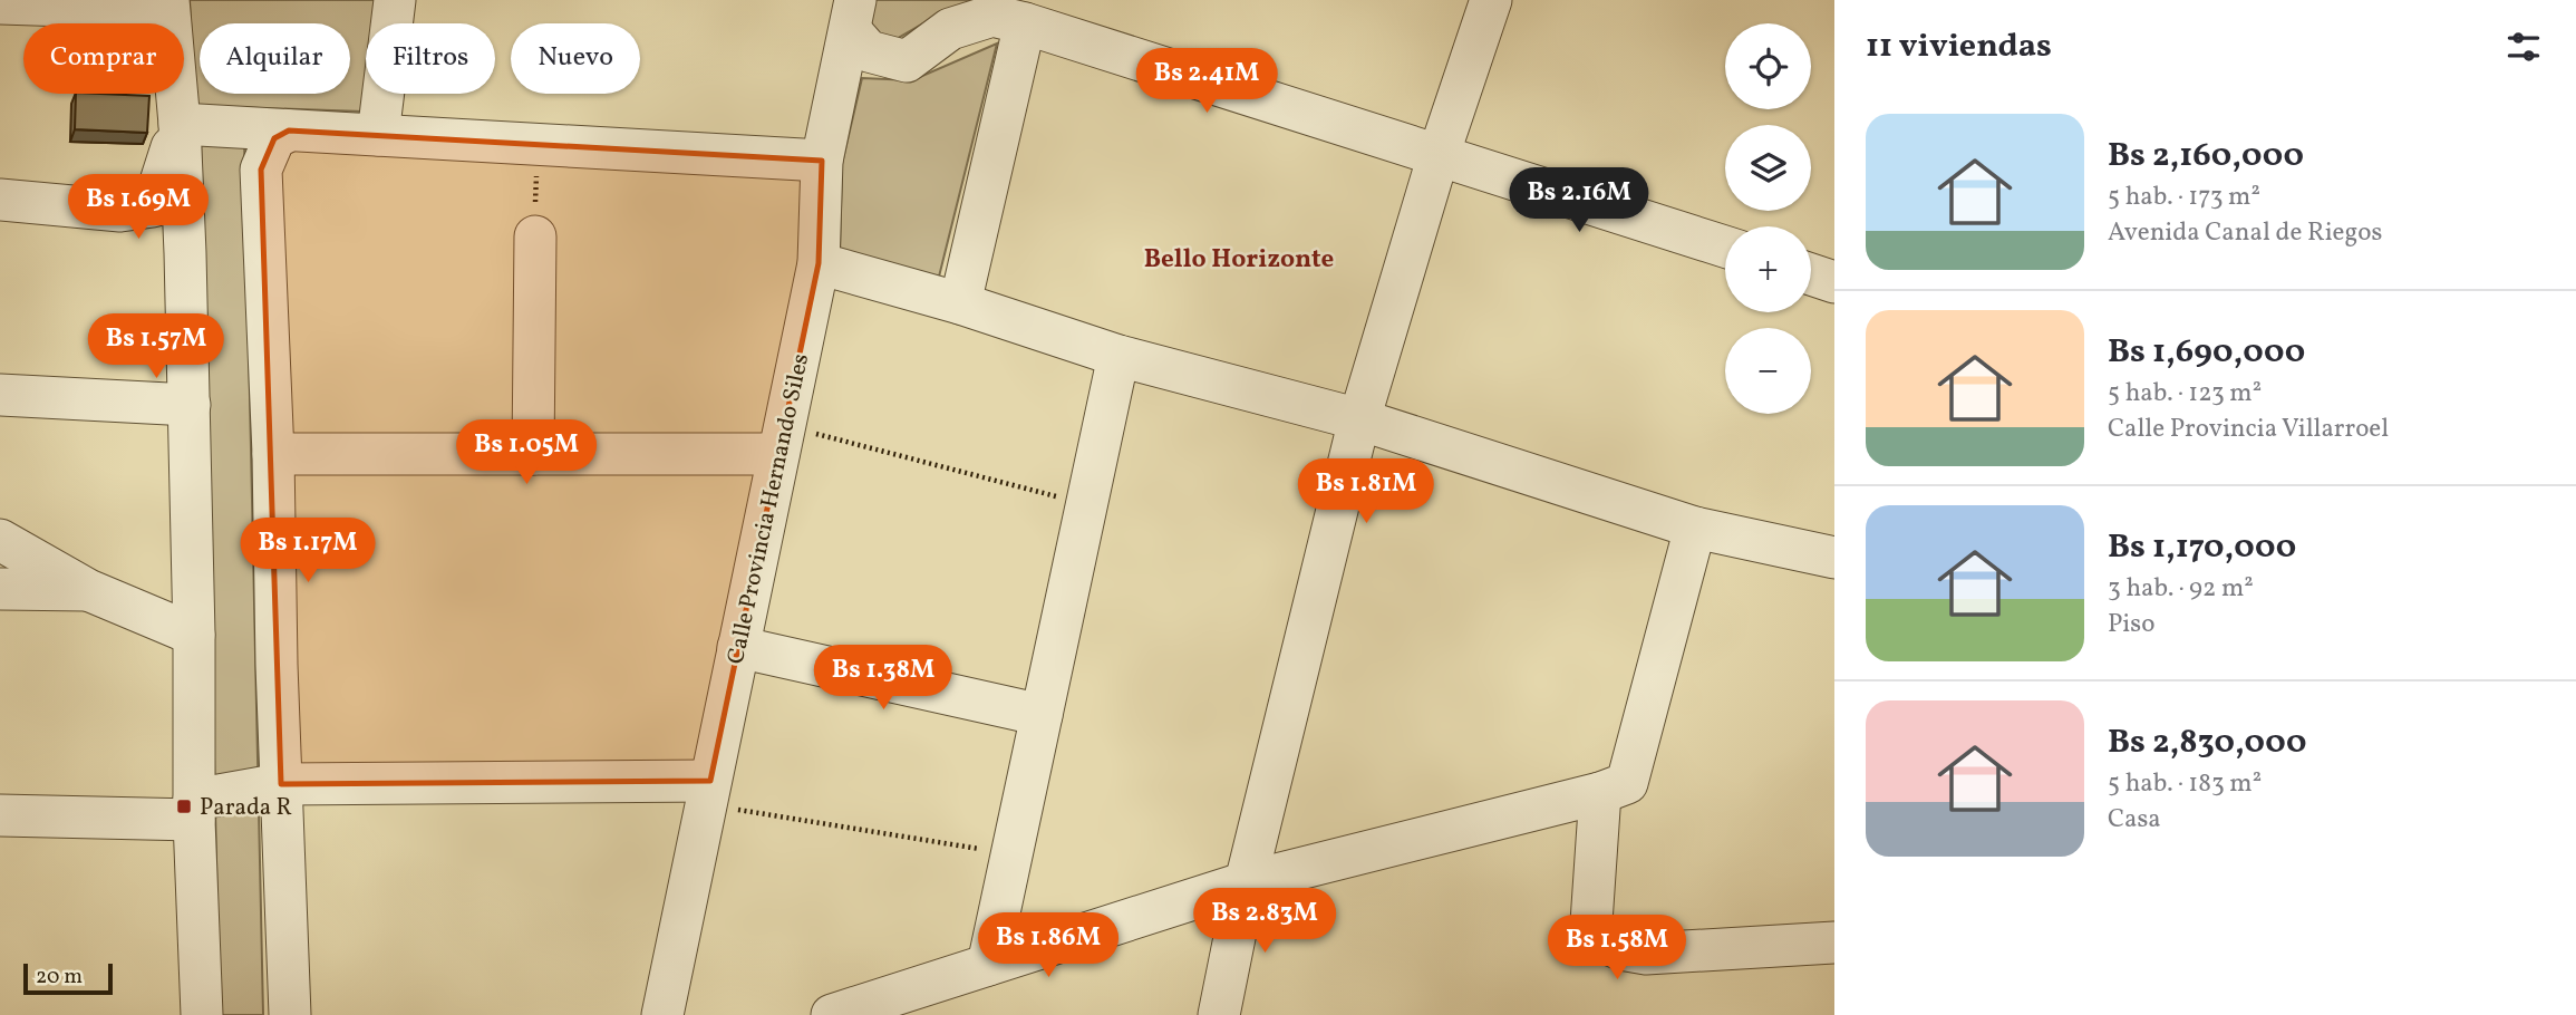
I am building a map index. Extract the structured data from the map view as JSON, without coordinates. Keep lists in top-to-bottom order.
{
  "streets": {
    "street": ["Calle Provincia Hernando Siles"]
  },
  "districts": ["Bello Horizonte"],
  "places": {
    "transit": ["Parada R"]
  },
  "scale_bar": "20 m",
  "page": {
    "heading": "11 viviendas",
    "map_buttons": ["+", "−"],
    "chip": [
      "Comprar",
      "Alquilar",
      "Filtros",
      "Nuevo"
    ],
    "price": [
      "Bs 2.41M",
      "Bs 2.16M",
      "Bs 1.69M",
      "Bs 1.57M",
      "Bs 1.05M",
      "Bs 1.81M",
      "Bs 1.17M",
      "Bs 1.38M",
      "Bs 2.83M",
      "Bs 1.86M",
      "Bs 1.58M"
    ],
    "list": [
      {
        "name": "Bs 2,160,000",
        "note": "5 hab. · 173 m² · Avenida Canal de Riegos"
      },
      {
        "name": "Bs 1,690,000",
        "note": "5 hab. · 123 m² · Calle Provincia Villarroel"
      },
      {
        "name": "Bs 1,170,000",
        "note": "3 hab. · 92 m² · Piso"
      },
      {
        "name": "Bs 2,830,000",
        "note": "5 hab. · 183 m² · Casa"
      }
    ],
    "scale": "20 m"
  }
}
